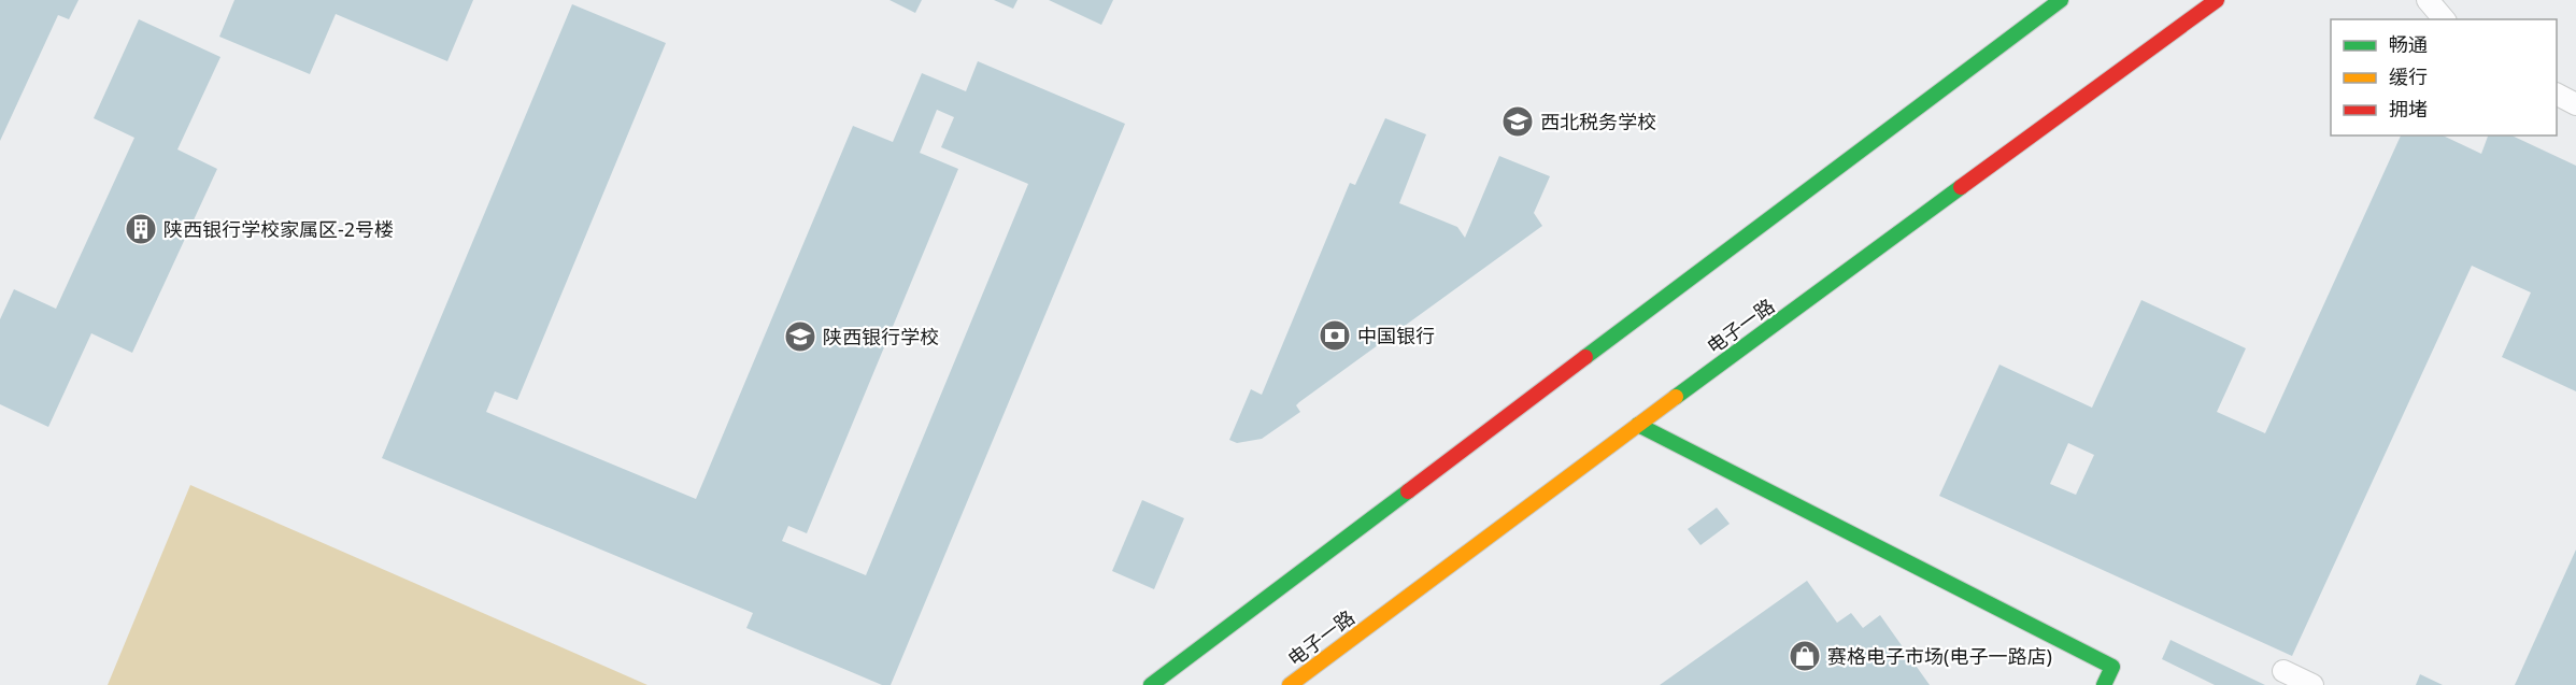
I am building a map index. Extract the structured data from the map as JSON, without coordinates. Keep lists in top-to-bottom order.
{
  "streets": {
    "main road": ["电子一路"]
  },
  "places": {
    "school or university": ["西北税务学校", "陕西银行学校"],
    "building": ["陕西银行学校家属区-2号楼"],
    "bank": ["中国银行"],
    "shop": ["赛格电子市场(电子一路店)"]
  },
  "legend": ["畅通", "缓行", "拥堵"]
}
